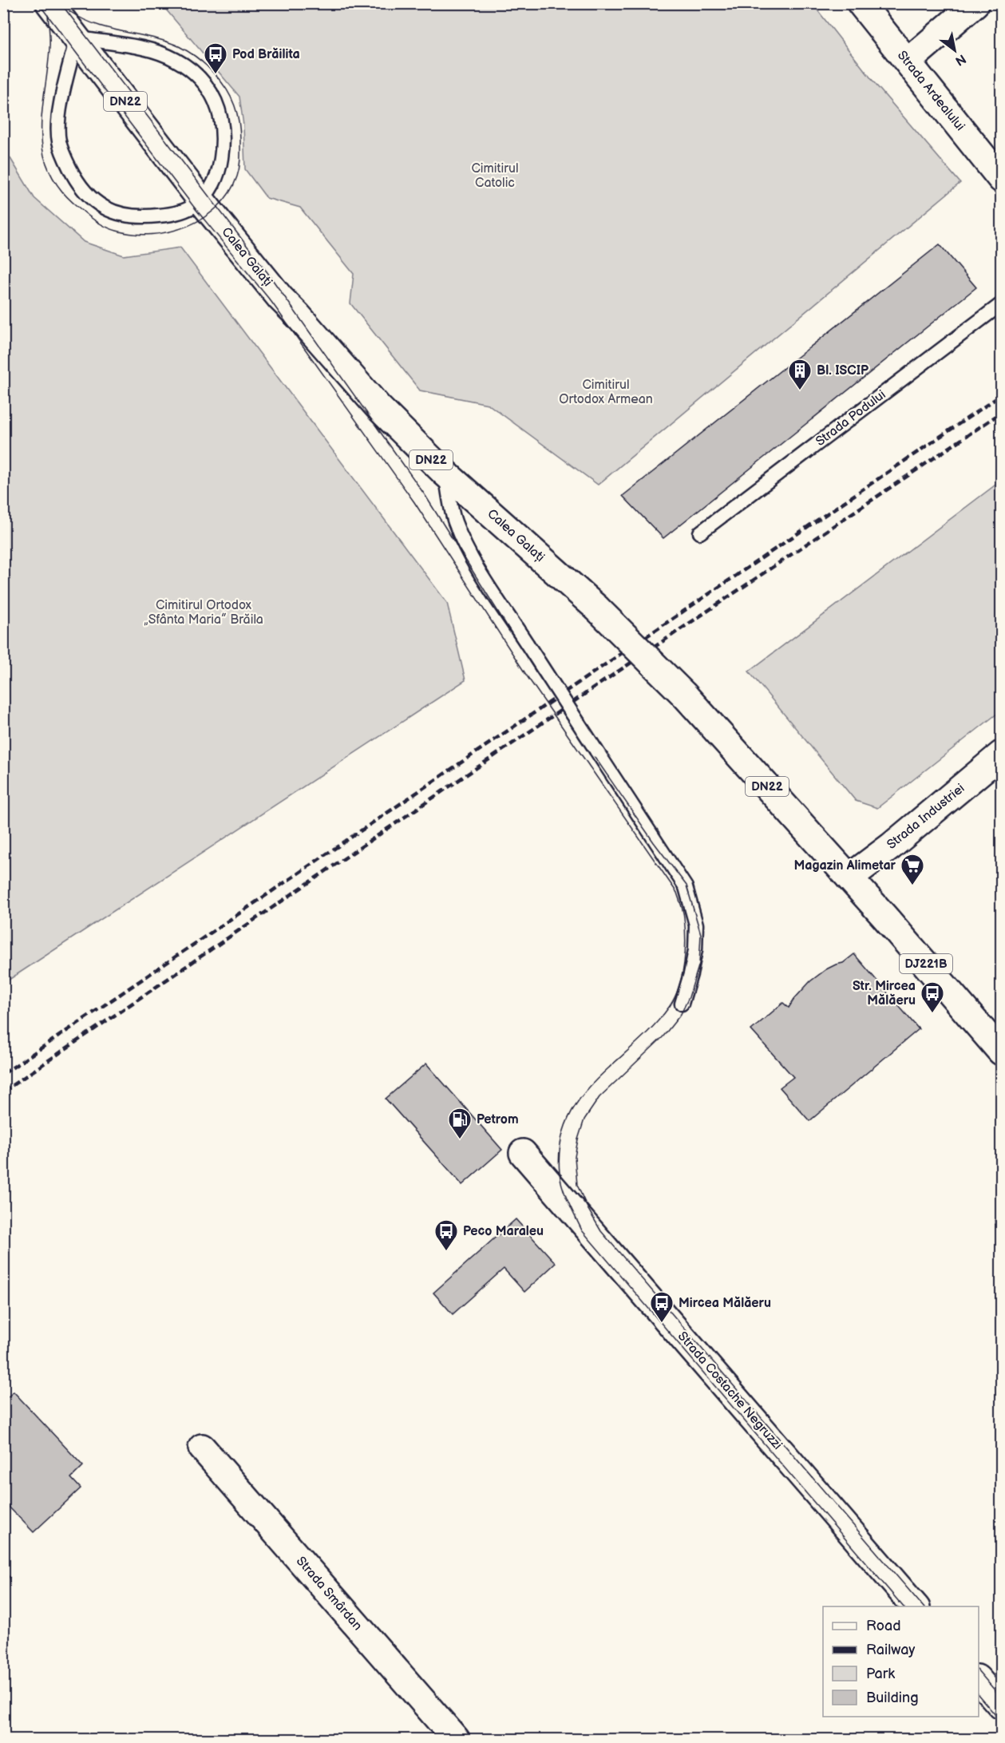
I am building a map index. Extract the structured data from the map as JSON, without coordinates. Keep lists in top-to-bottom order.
{
  "streets": {
    "street": [
      "Strada Ardealului",
      "DN22",
      "Calea Galați",
      "Strada Industriei",
      "DJ221B",
      "Strada Costache Negruzzi",
      "Strada Smârdan"
    ],
    "lane": ["Strada Podului"]
  },
  "crossings": [
    ["Calea Galați", "Strada Industriei"]
  ],
  "parks": ["Cimitirul Catolic", "Cimitirul Ortodox Armean", "Cimitirul Ortodox „Sfânta Maria” Brăila"],
  "places": {
    "bus stop": [
      "Pod Brăilita",
      "Str. Mircea Mălăeru",
      "Peco Maraleu",
      "Mircea Mălăeru"
    ],
    "building": ["Bl. ISCIP"],
    "supermarket": ["Magazin Alimetar"],
    "fuel station": ["Petrom"]
  },
  "legend": [
    "Road",
    "Railway",
    "Park",
    "Building"
  ],
  "north": "bottom right"
}
